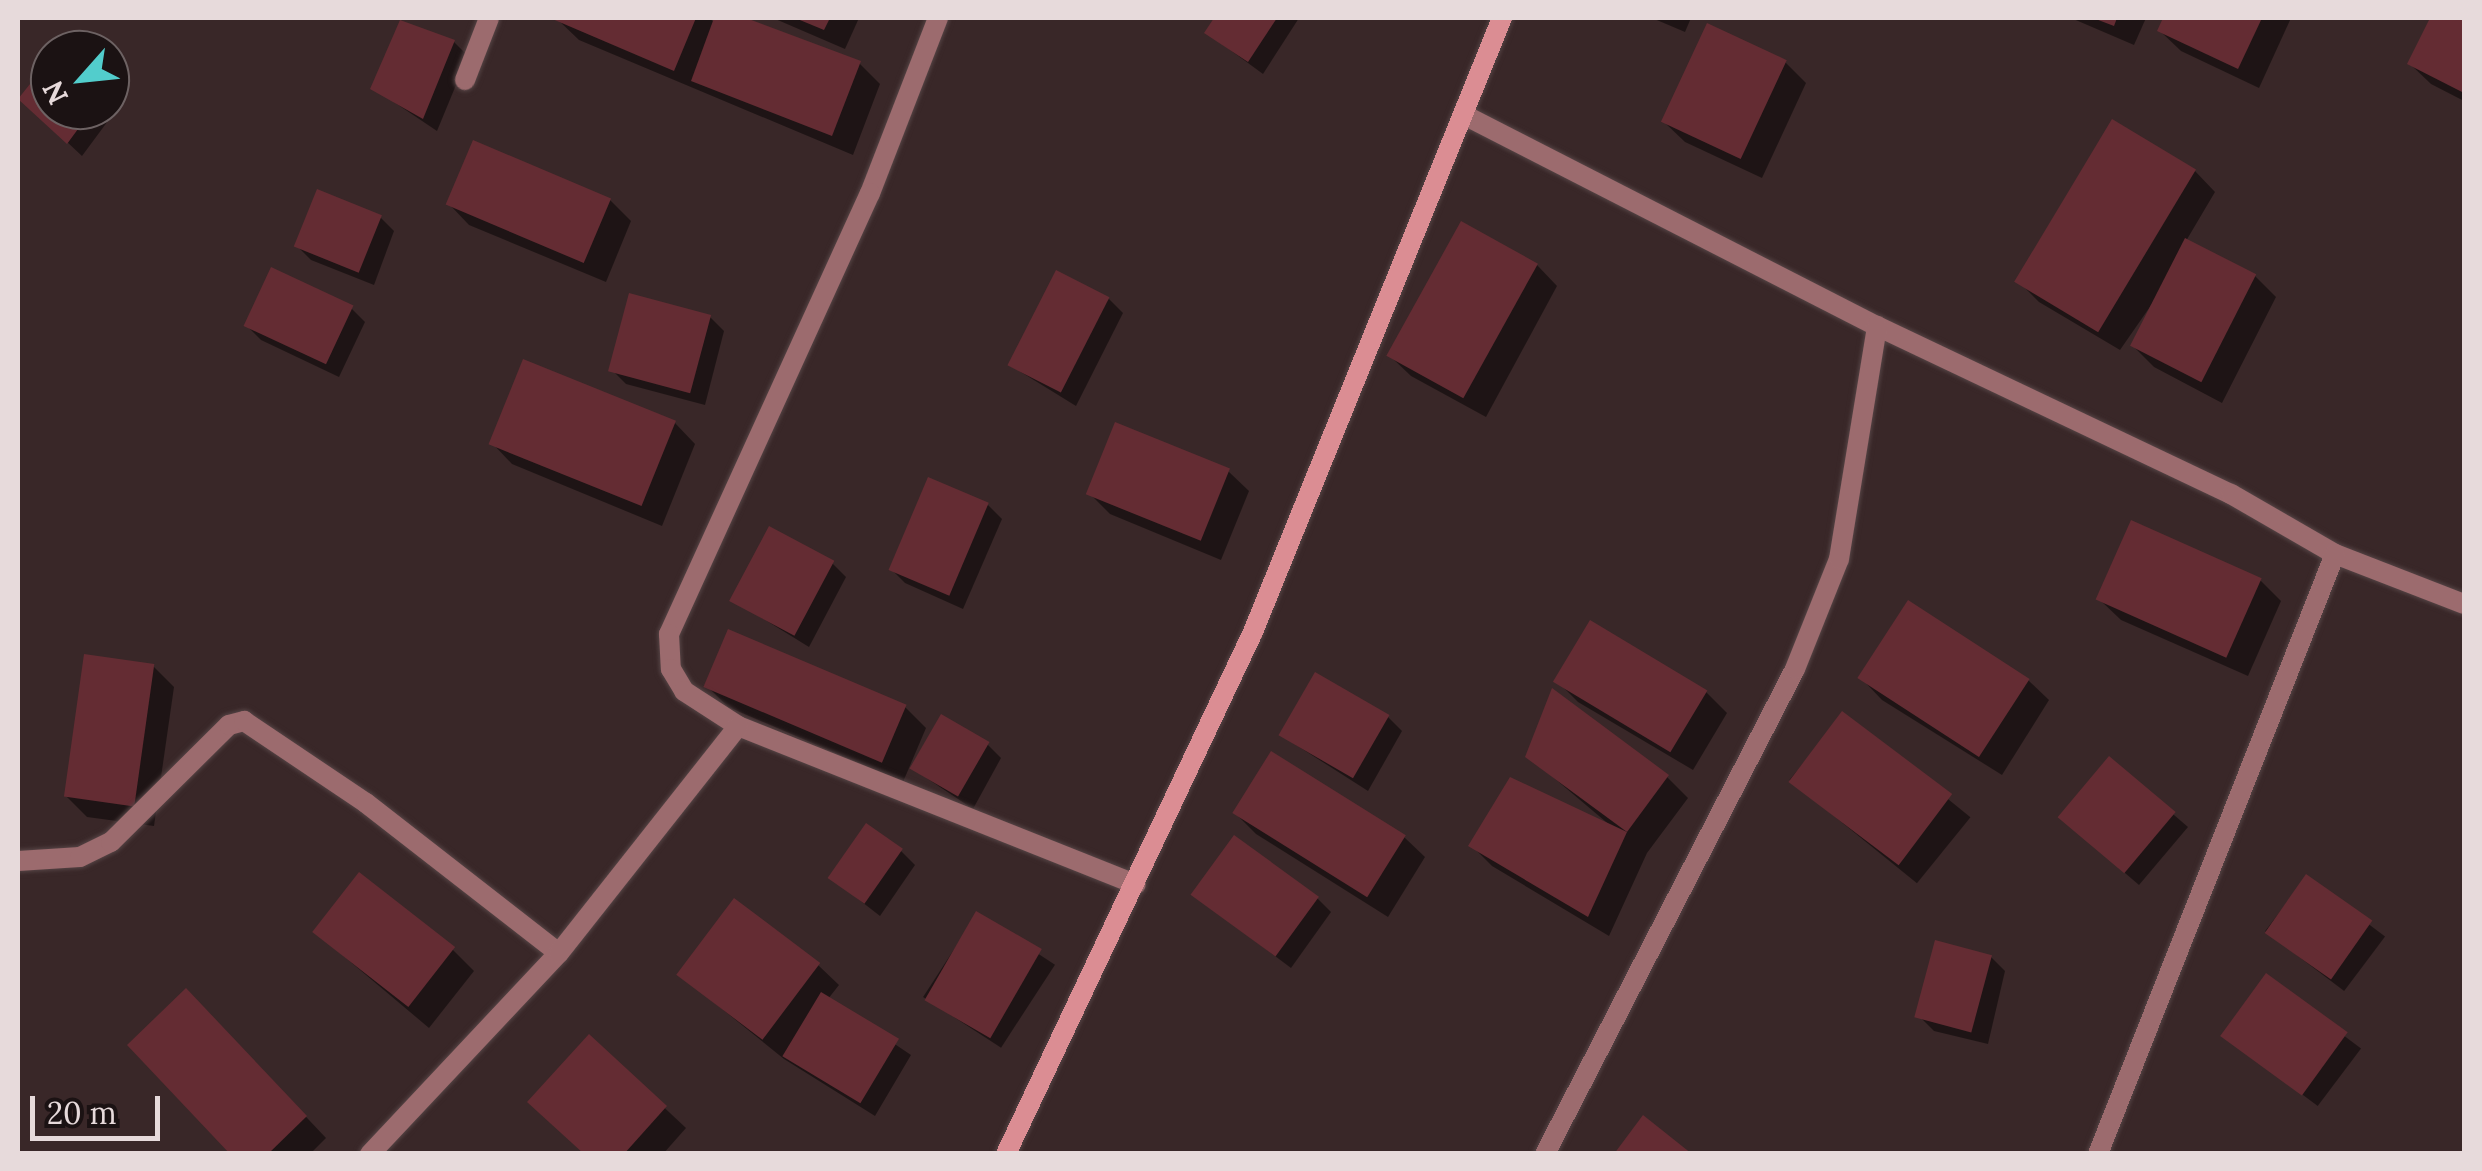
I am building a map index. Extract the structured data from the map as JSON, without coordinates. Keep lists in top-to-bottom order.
{
  "scale_bar": "20 m",
  "north": "bottom left"
}
